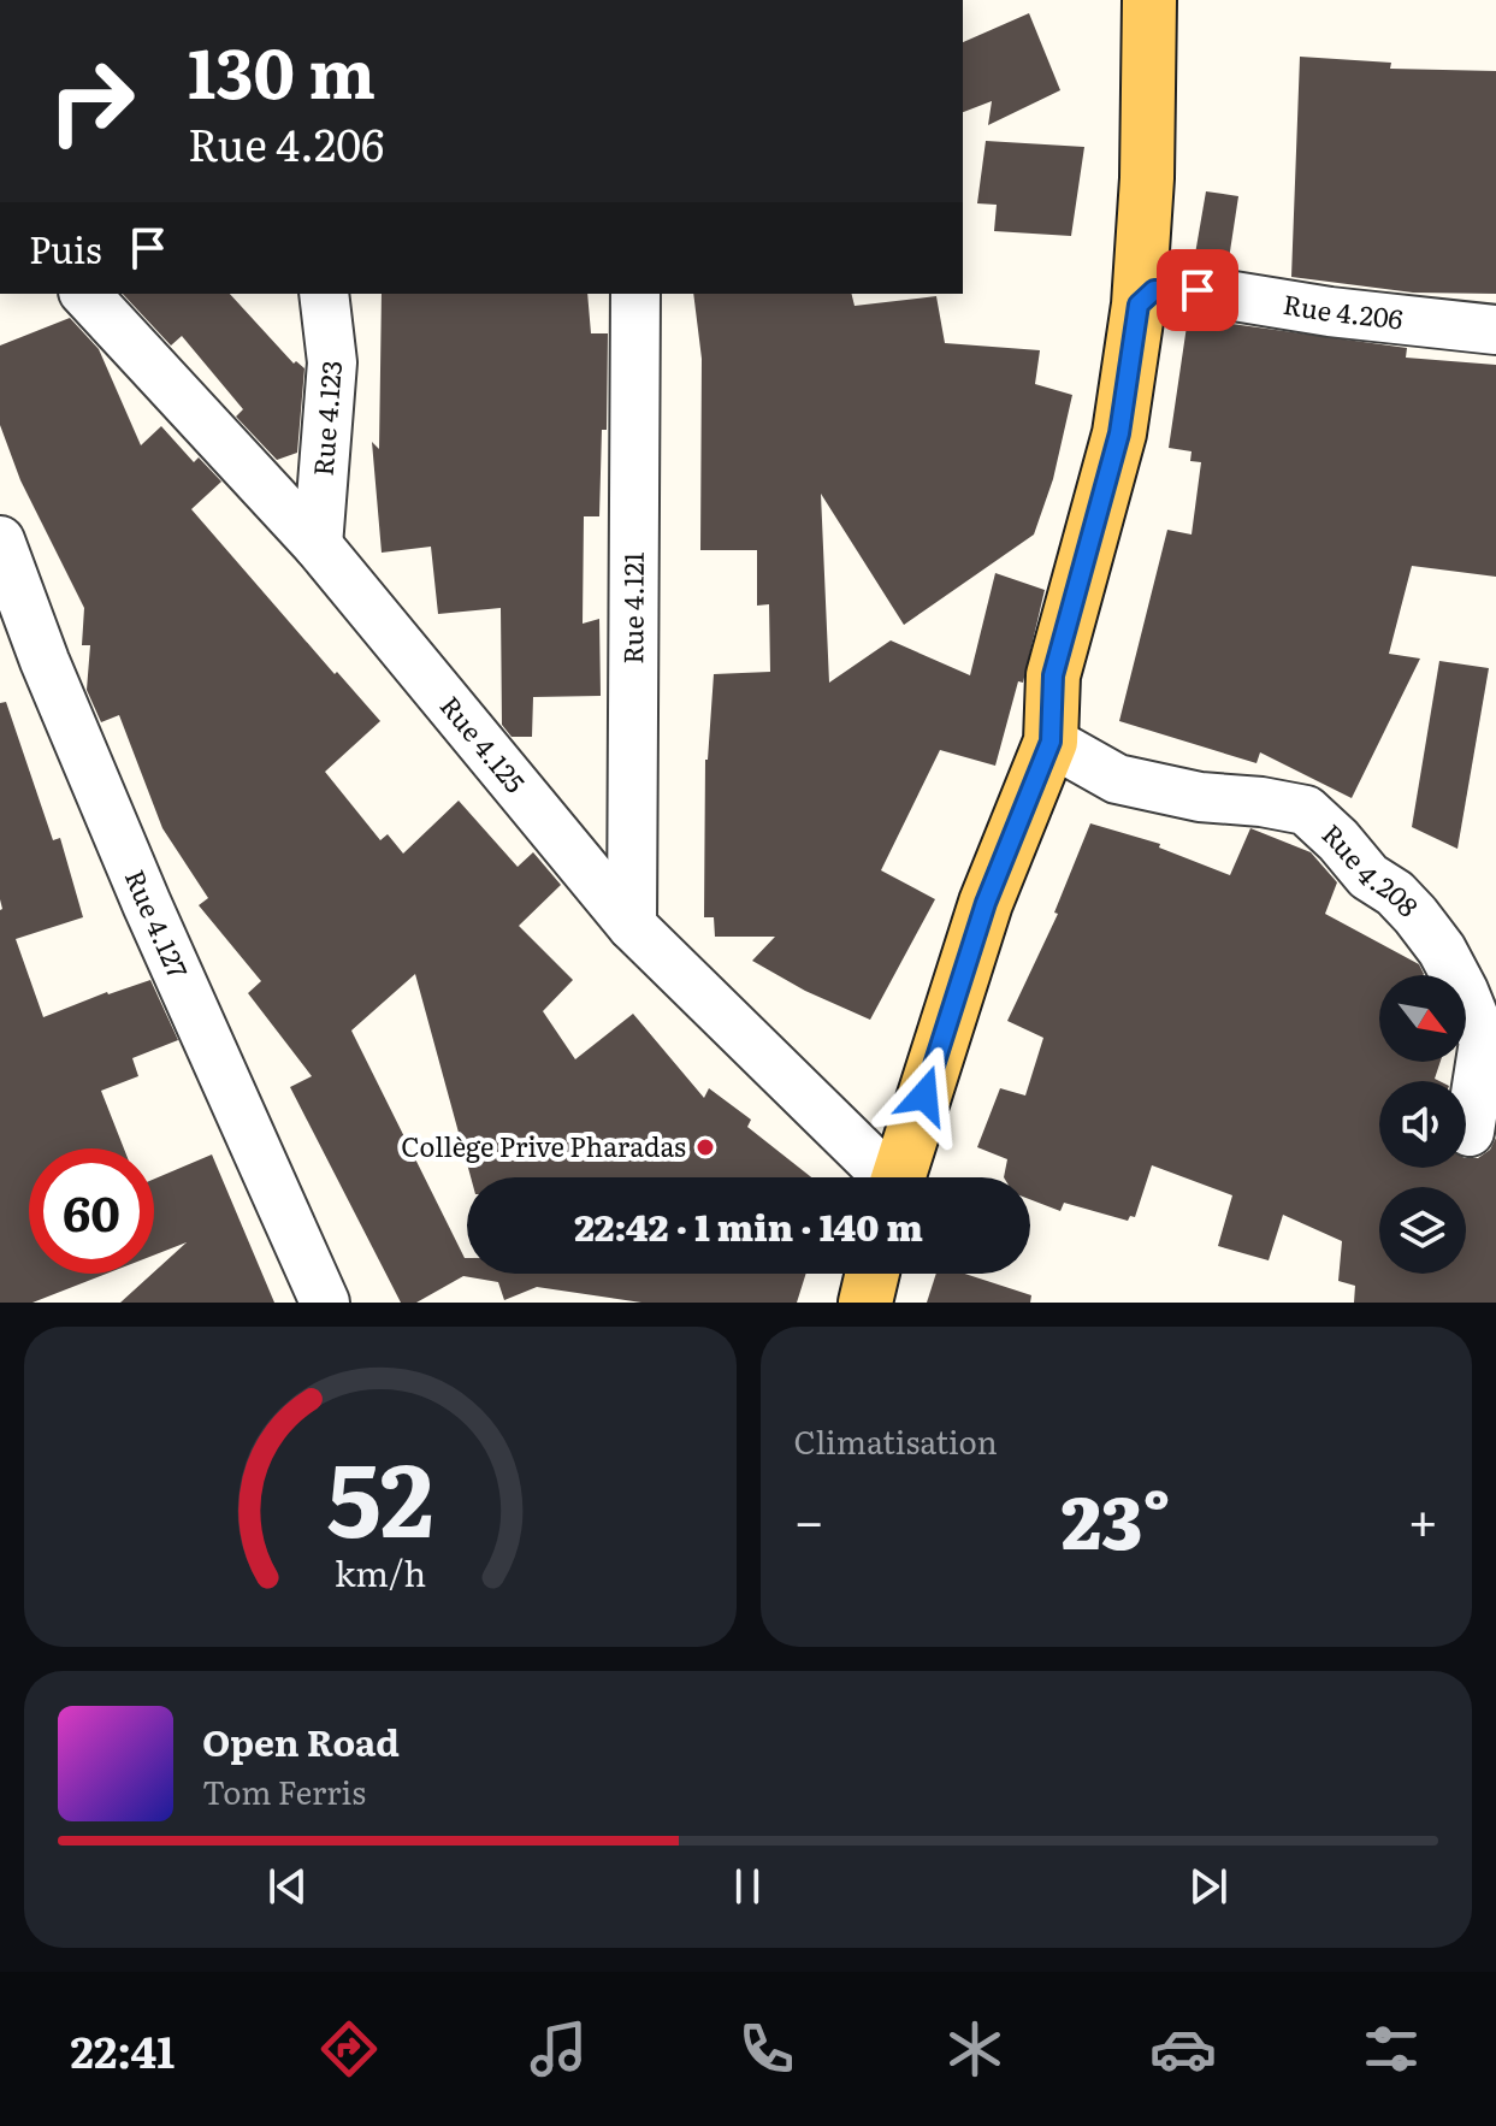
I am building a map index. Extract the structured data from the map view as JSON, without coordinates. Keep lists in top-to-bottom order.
{
  "streets": {
    "street": [
      "Rue 4.206",
      "Rue 4.123",
      "Rue 4.121",
      "Rue 4.125",
      "Rue 4.208",
      "Rue 4.127"
    ]
  },
  "crossings": [
    ["Rue 4.123", "Rue 4.125"],
    ["Rue 4.121", "Rue 4.125"]
  ],
  "places": ["Collège Prive Pharadas"],
  "north": "bottom right",
  "page": {
    "turn": ["130 m", "Rue 4.206"],
    "then": "Puis",
    "limit": "60",
    "trip": "22:42 · 1 min · 140 m",
    "tile": "Climatisation",
    "heat": ["−", "23°", "+"],
    "song": ["Open Road", "Tom Ferris"],
    "tabs": "22:41",
    "gauge": ["52", "km/h"]
  }
}
